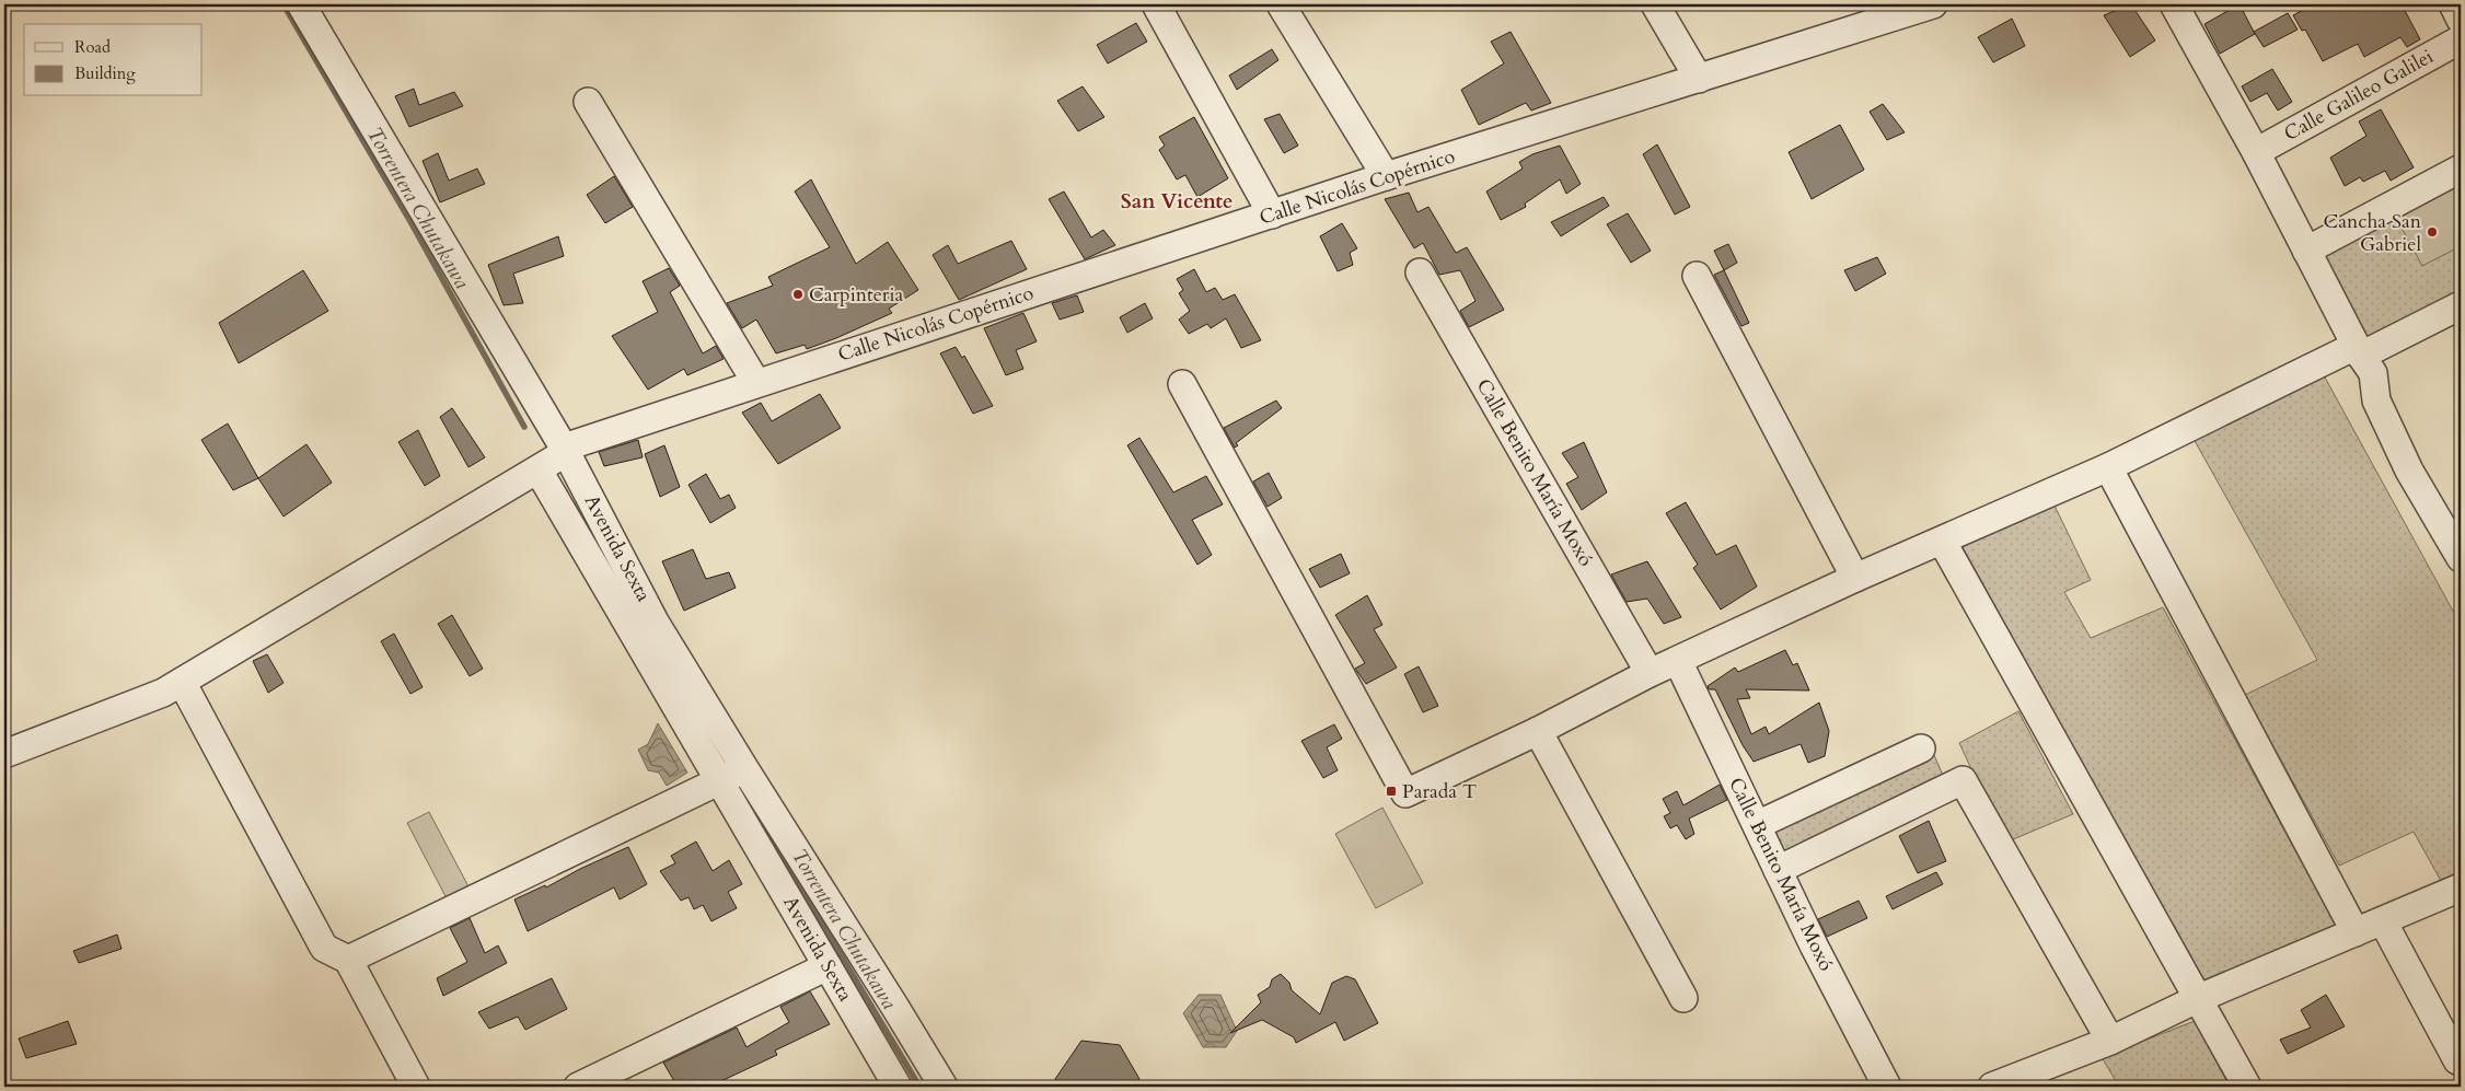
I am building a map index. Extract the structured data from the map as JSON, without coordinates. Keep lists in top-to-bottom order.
{
  "streets": {
    "street": [
      "Calle Galileo Galilei",
      "Calle Nicolás Copérnico",
      "Calle Benito María Moxó",
      "Avenida Sexta"
    ]
  },
  "crossings": [
    ["Calle Nicolás Copérnico", "Avenida Sexta"]
  ],
  "districts": ["San Vicente"],
  "water": ["Torrentera Chutakawa"],
  "places": {
    "other": ["Cancha San Gabriel", "Carpinteria"],
    "transit": ["Parada T"]
  },
  "legend": ["Road", "Building"]
}
